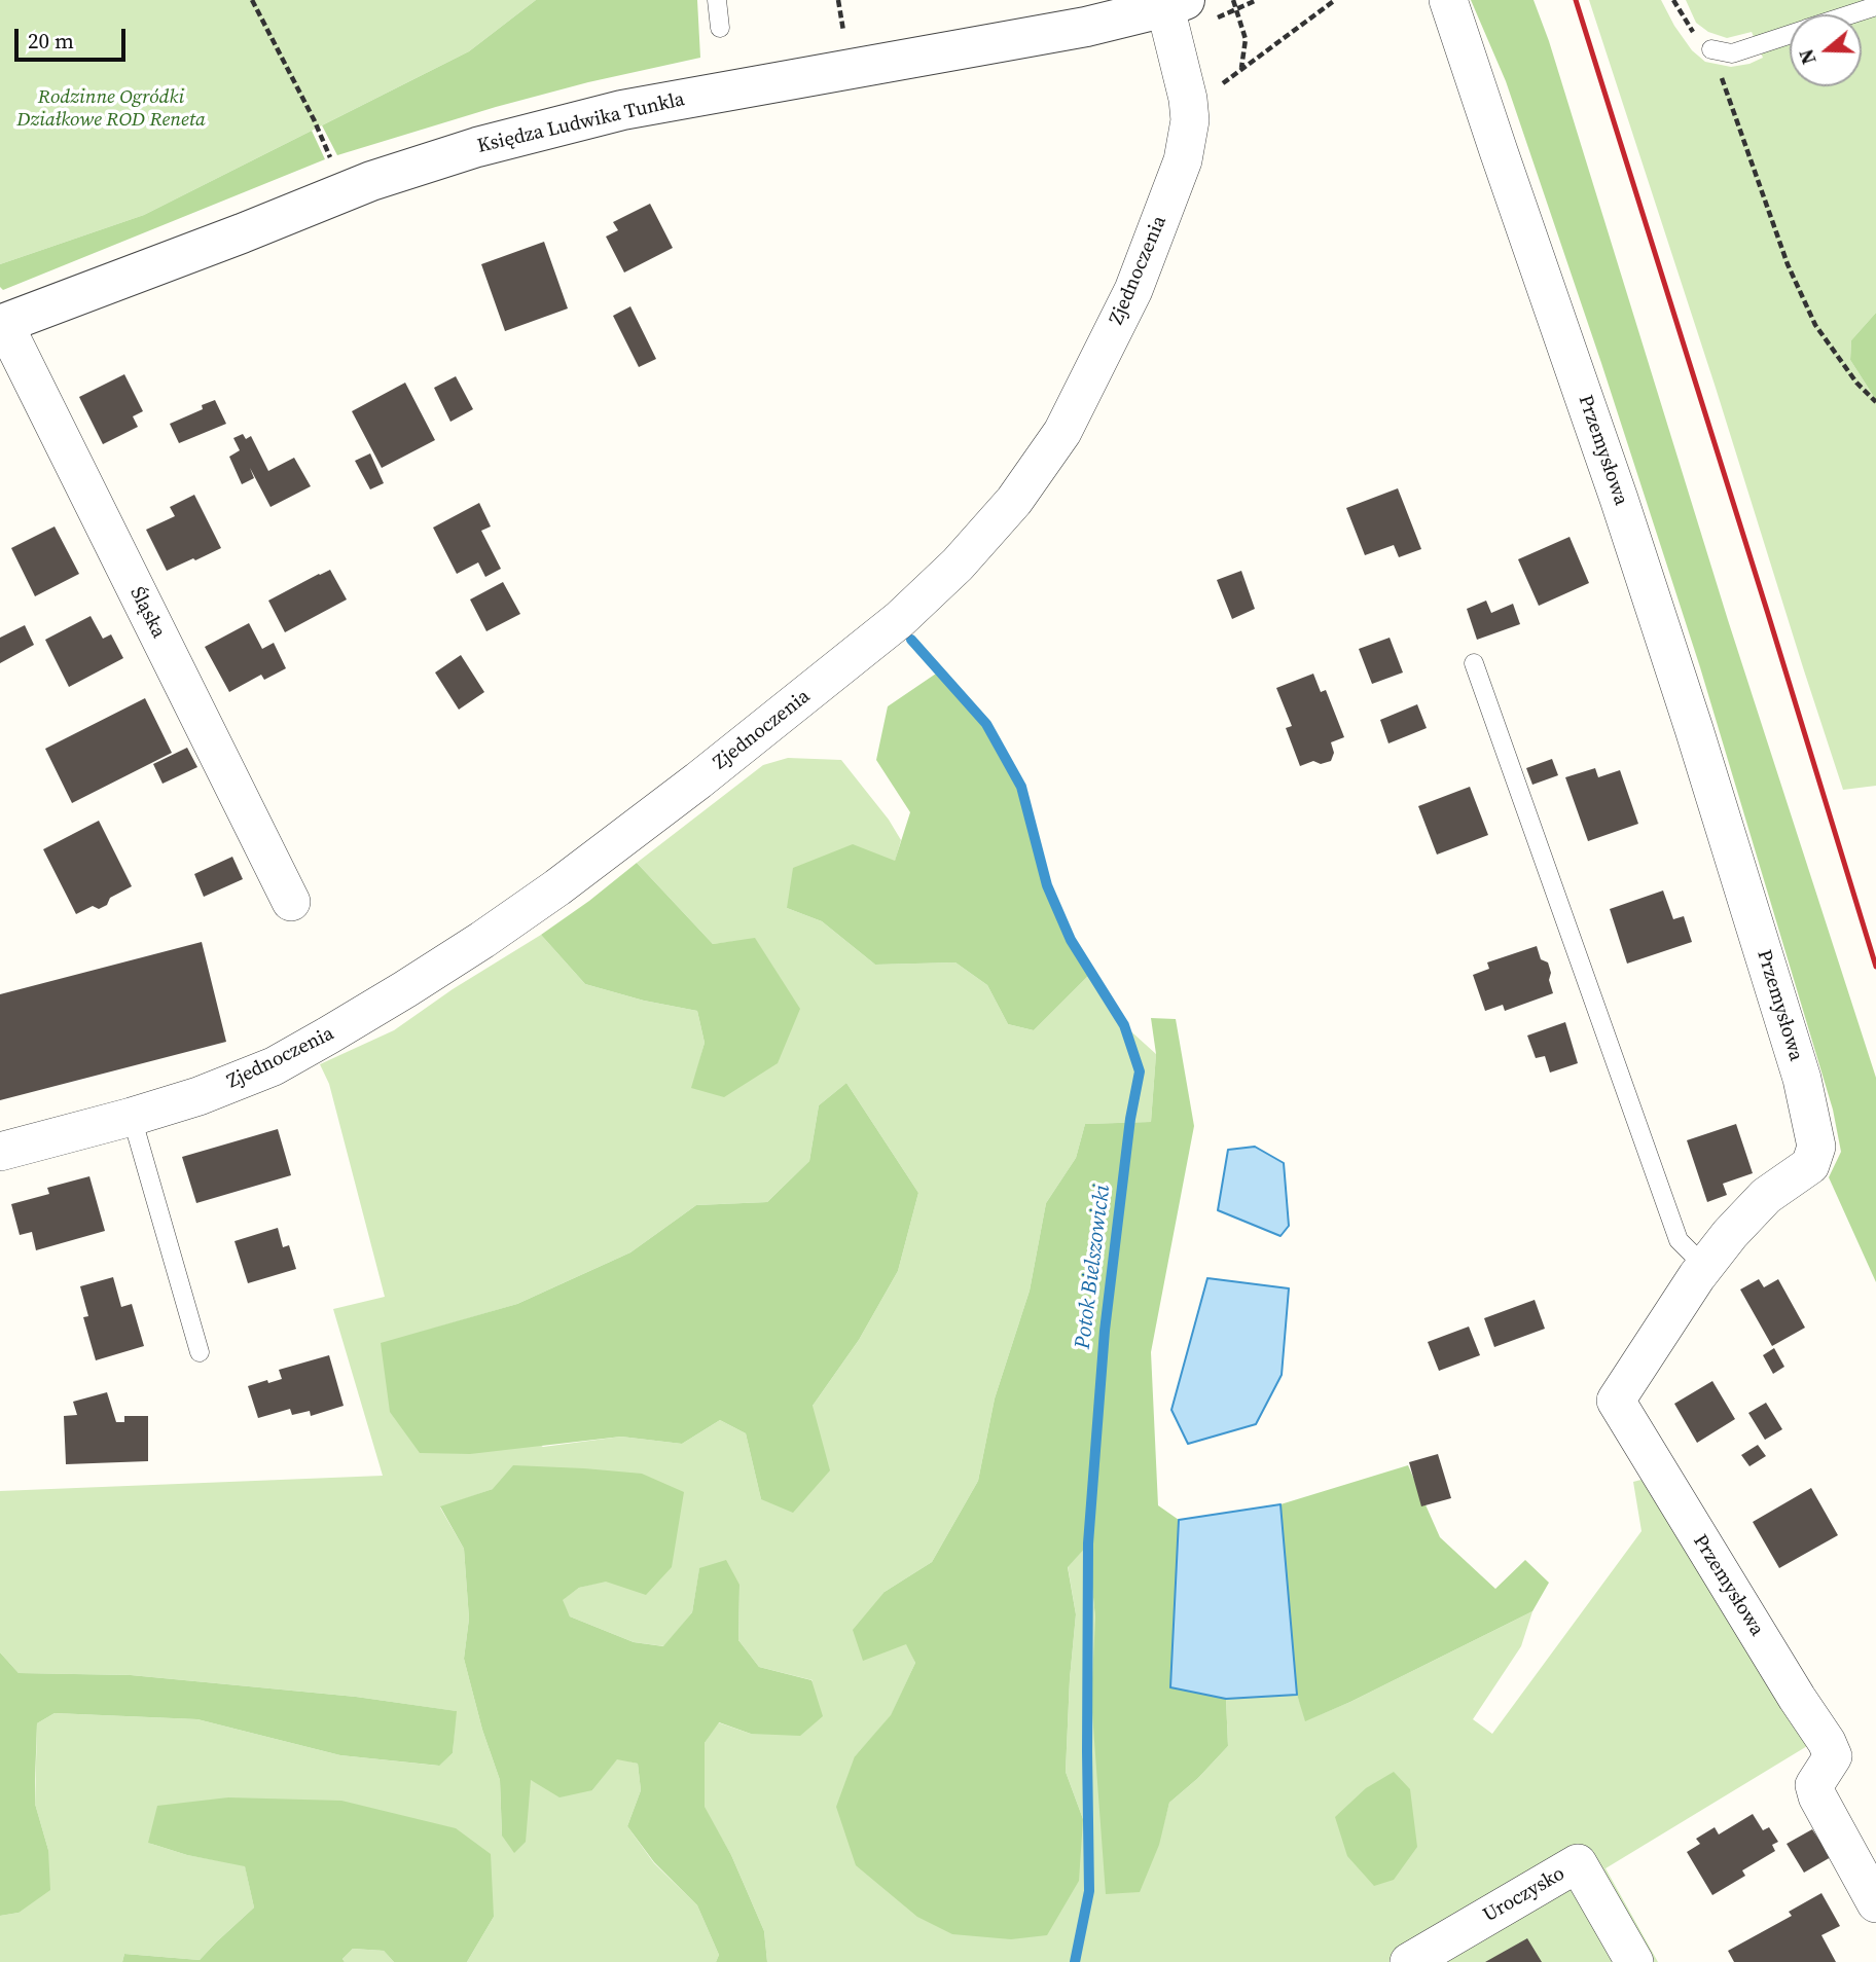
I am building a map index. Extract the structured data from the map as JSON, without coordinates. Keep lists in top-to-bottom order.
{
  "streets": {
    "street": [
      "Księdza Ludwika Tunkla",
      "Zjednoczenia",
      "Przemysłowa",
      "Śląska",
      "Uroczysko"
    ]
  },
  "crossings": [
    ["Księdza Ludwika Tunkla", "Zjednoczenia"],
    ["Księdza Ludwika Tunkla", "Śląska"]
  ],
  "water": ["Potok Bielszowicki"],
  "parks": ["Rodzinne Ogródki Działkowe ROD Reneta"],
  "scale_bar": "20 m",
  "north": "left"
}
